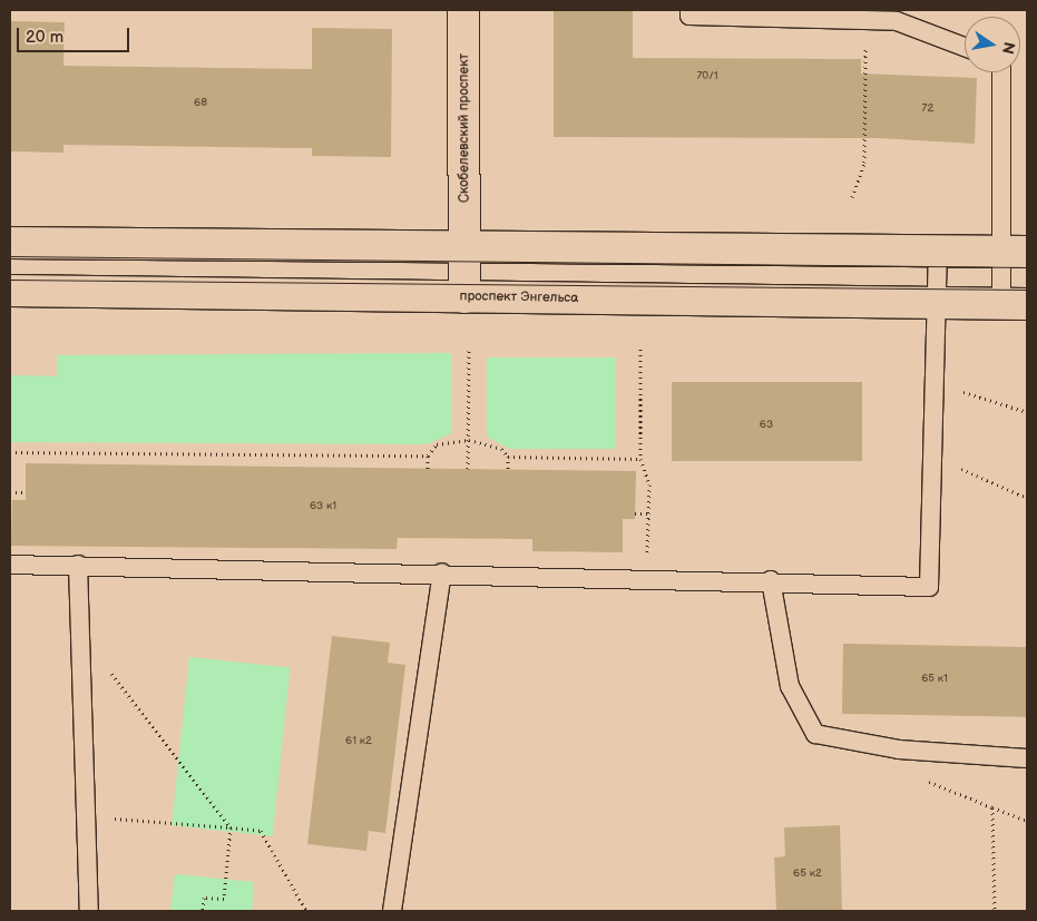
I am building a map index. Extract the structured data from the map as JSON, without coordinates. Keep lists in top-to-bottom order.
{
  "streets": {
    "main road": ["Скобелевский проспект", "проспект Энгельса"]
  },
  "crossings": [
    ["Скобелевский проспект", "проспект Энгельса"]
  ],
  "house_numbers": [
    "70/1",
    "68",
    "72",
    "63",
    "63 к1",
    "65 к1",
    "61 к2",
    "65 к2"
  ],
  "scale_bar": "20 m",
  "north": "right"
}
